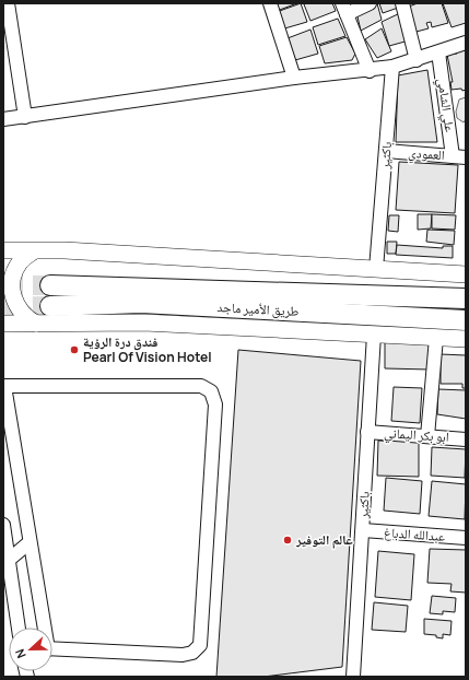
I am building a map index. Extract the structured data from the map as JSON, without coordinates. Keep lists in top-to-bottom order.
{
  "streets": {
    "highway": ["طريق الأمير ماجد"],
    "street": [
      "علي الشامي",
      "العمودي",
      "باكثير",
      "ابو بكر اليماني",
      "عبدالله الدباغ"
    ]
  },
  "crossings": [
    ["علي الشامي", "العمودي"],
    ["العمودي", "باكثير"],
    ["باكثير", "ابو بكر اليماني"],
    ["باكثير", "عبدالله الدباغ"]
  ],
  "places": ["فندق درة الرؤية Pearl Of Vision Hotel", "عالم التوفير"],
  "north": "left"
}
